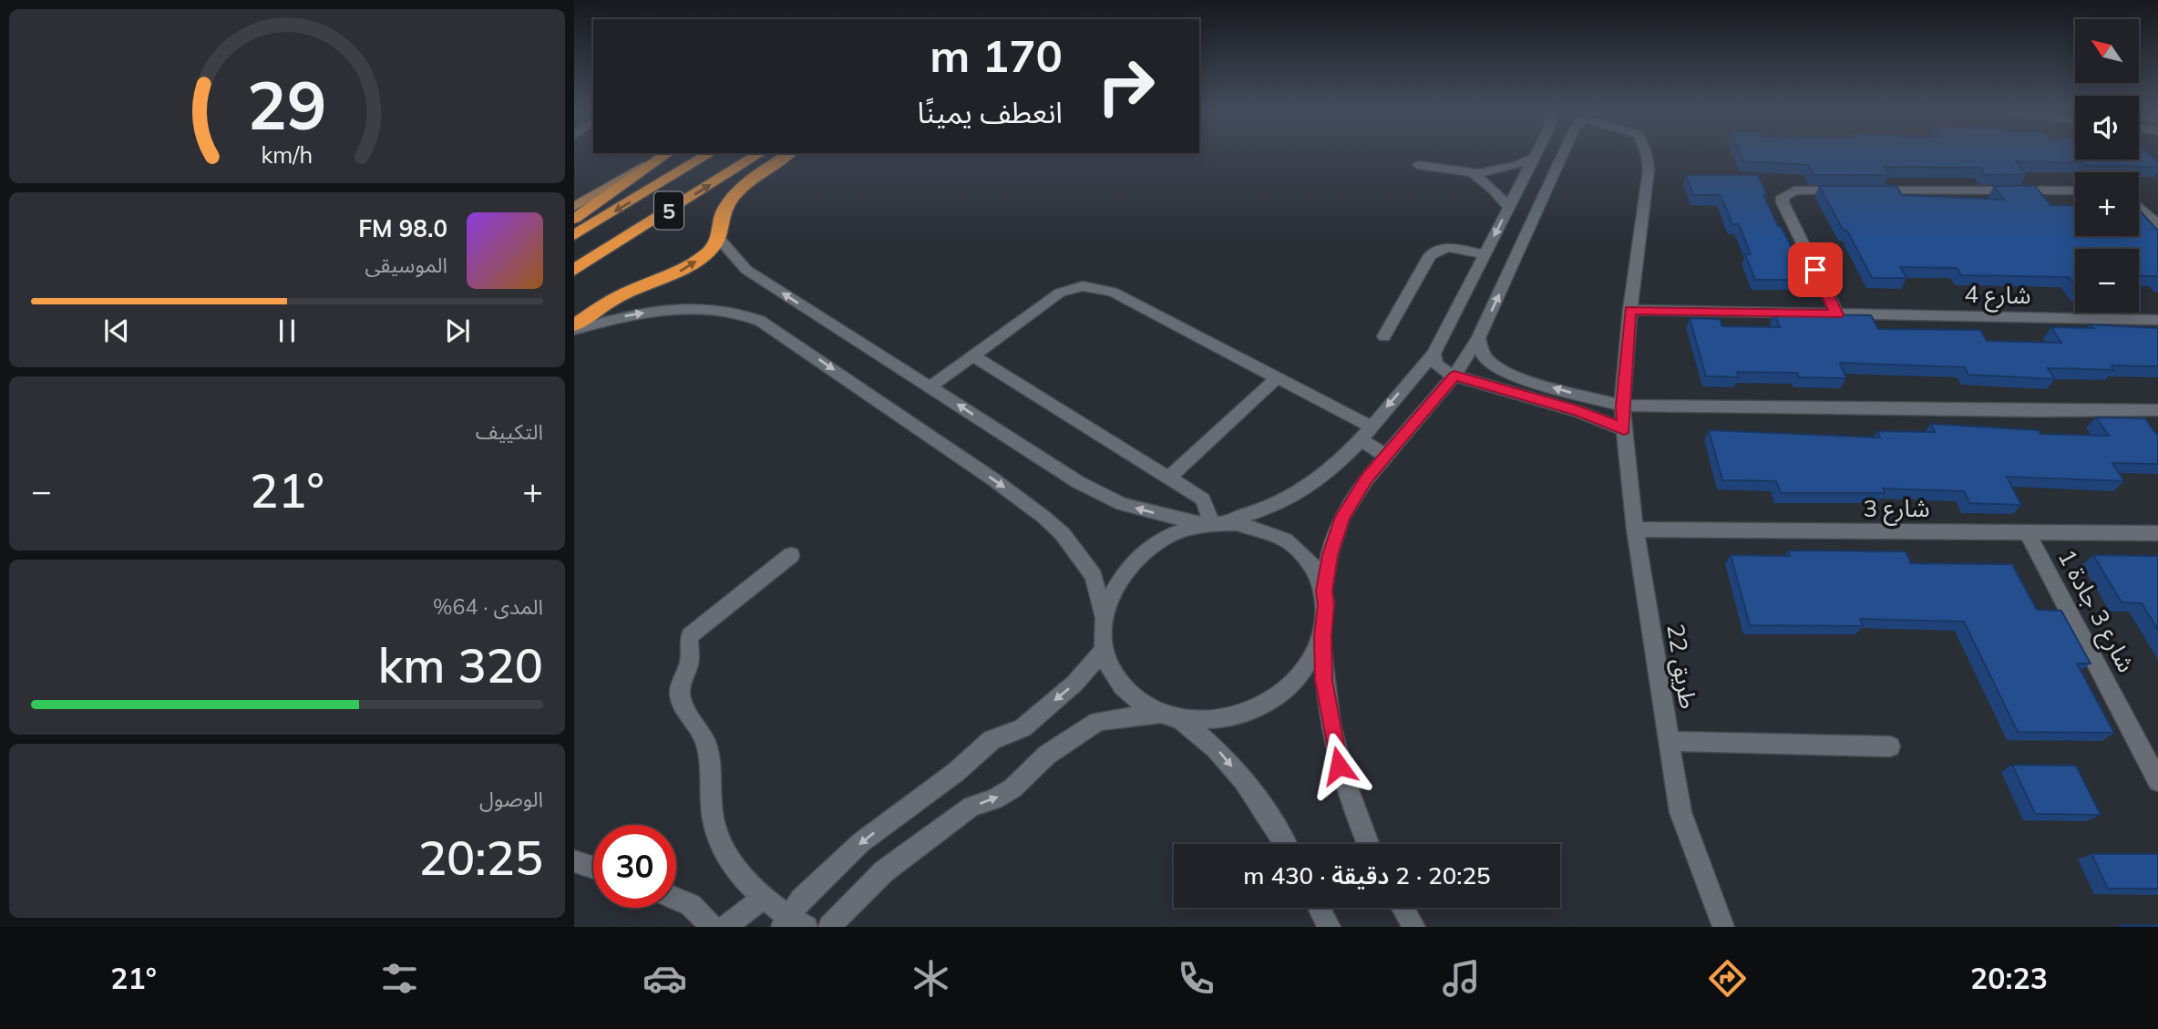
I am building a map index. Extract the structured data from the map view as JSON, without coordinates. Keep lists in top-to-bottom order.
{
  "streets": {
    "highway": ["5"],
    "street": [
      "شارع 4",
      "شارع 3",
      "شارع 3 جادة 1",
      "طريق 22"
    ]
  },
  "crossings": [
    ["شارع 4", "طريق 22"],
    ["شارع 3", "شارع 3 جادة 1"],
    ["شارع 3", "طريق 22"]
  ],
  "north": "top left",
  "page": {
    "map_buttons": ["+", "−"],
    "turn": ["170 m", "انعطف يمينًا"],
    "song": ["98.0 FM", "الموسيقى"],
    "tile": [
      "التكييف",
      ["المدى · 64%", "320 km"],
      ["الوصول", "20:25"]
    ],
    "heat": ["−", "21°", "+"],
    "limit": "30",
    "trip": "20:25 · 2 دقيقة · 430 m",
    "tabs": ["20:23", "21°"],
    "gauge": ["29", "km/h"]
  }
}
